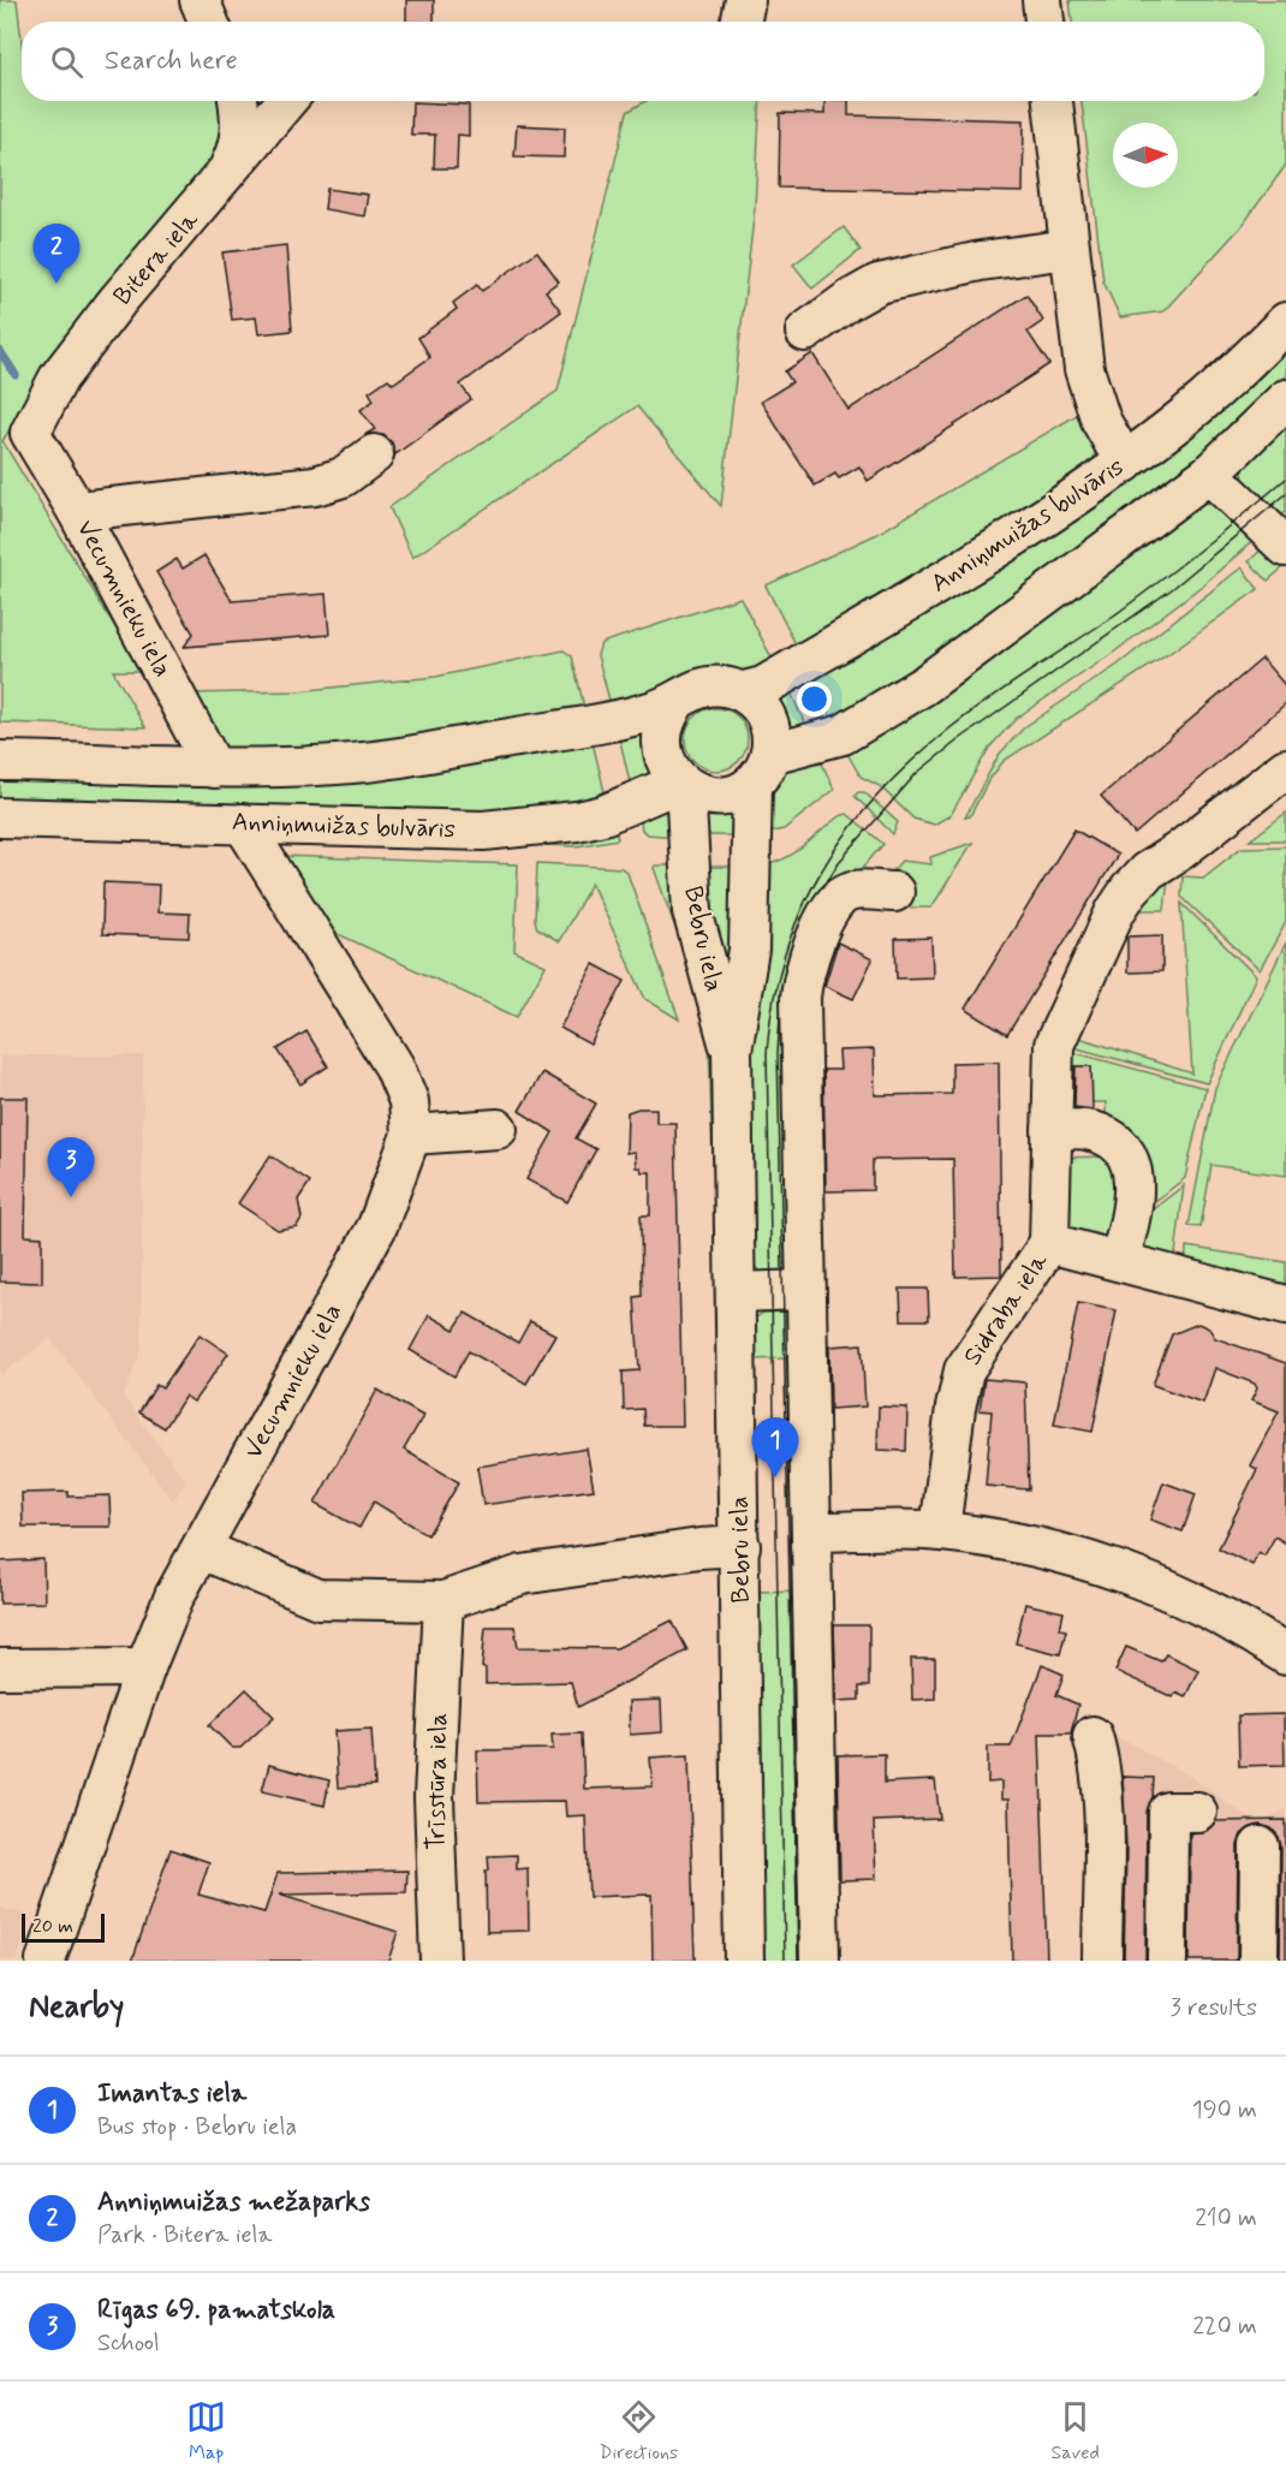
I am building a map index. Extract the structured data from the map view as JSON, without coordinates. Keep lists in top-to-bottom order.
{
  "streets": {
    "street": [
      "Bitera iela",
      "Anniņmuižas bulvāris",
      "Vecumnieku iela",
      "Bebru iela",
      "Sidraba iela",
      "Trīsstūra iela"
    ]
  },
  "crossings": [
    ["Bitera iela", "Vecumnieku iela"],
    ["Anniņmuižas bulvāris", "Vecumnieku iela"],
    ["Anniņmuižas bulvāris", "Bebru iela"]
  ],
  "scale_bar": "20 m",
  "north": "right",
  "page": {
    "search": "Search here",
    "pins": ["2", "3", "1"],
    "scale": "20 m",
    "heading": ["Nearby", "3 results"],
    "list": [
      {
        "mark": "1",
        "name": "Imantas iela",
        "note": "Bus stop · Bebru iela",
        "value": "190 m"
      },
      {
        "mark": "2",
        "name": "Anniņmuižas mežaparks",
        "note": "Park · Bitera iela",
        "value": "210 m"
      },
      {
        "mark": "3",
        "name": "Rīgas 69. pamatskola",
        "note": "School",
        "value": "220 m"
      }
    ],
    "nav": ["Map", "Directions", "Saved"]
  }
}
